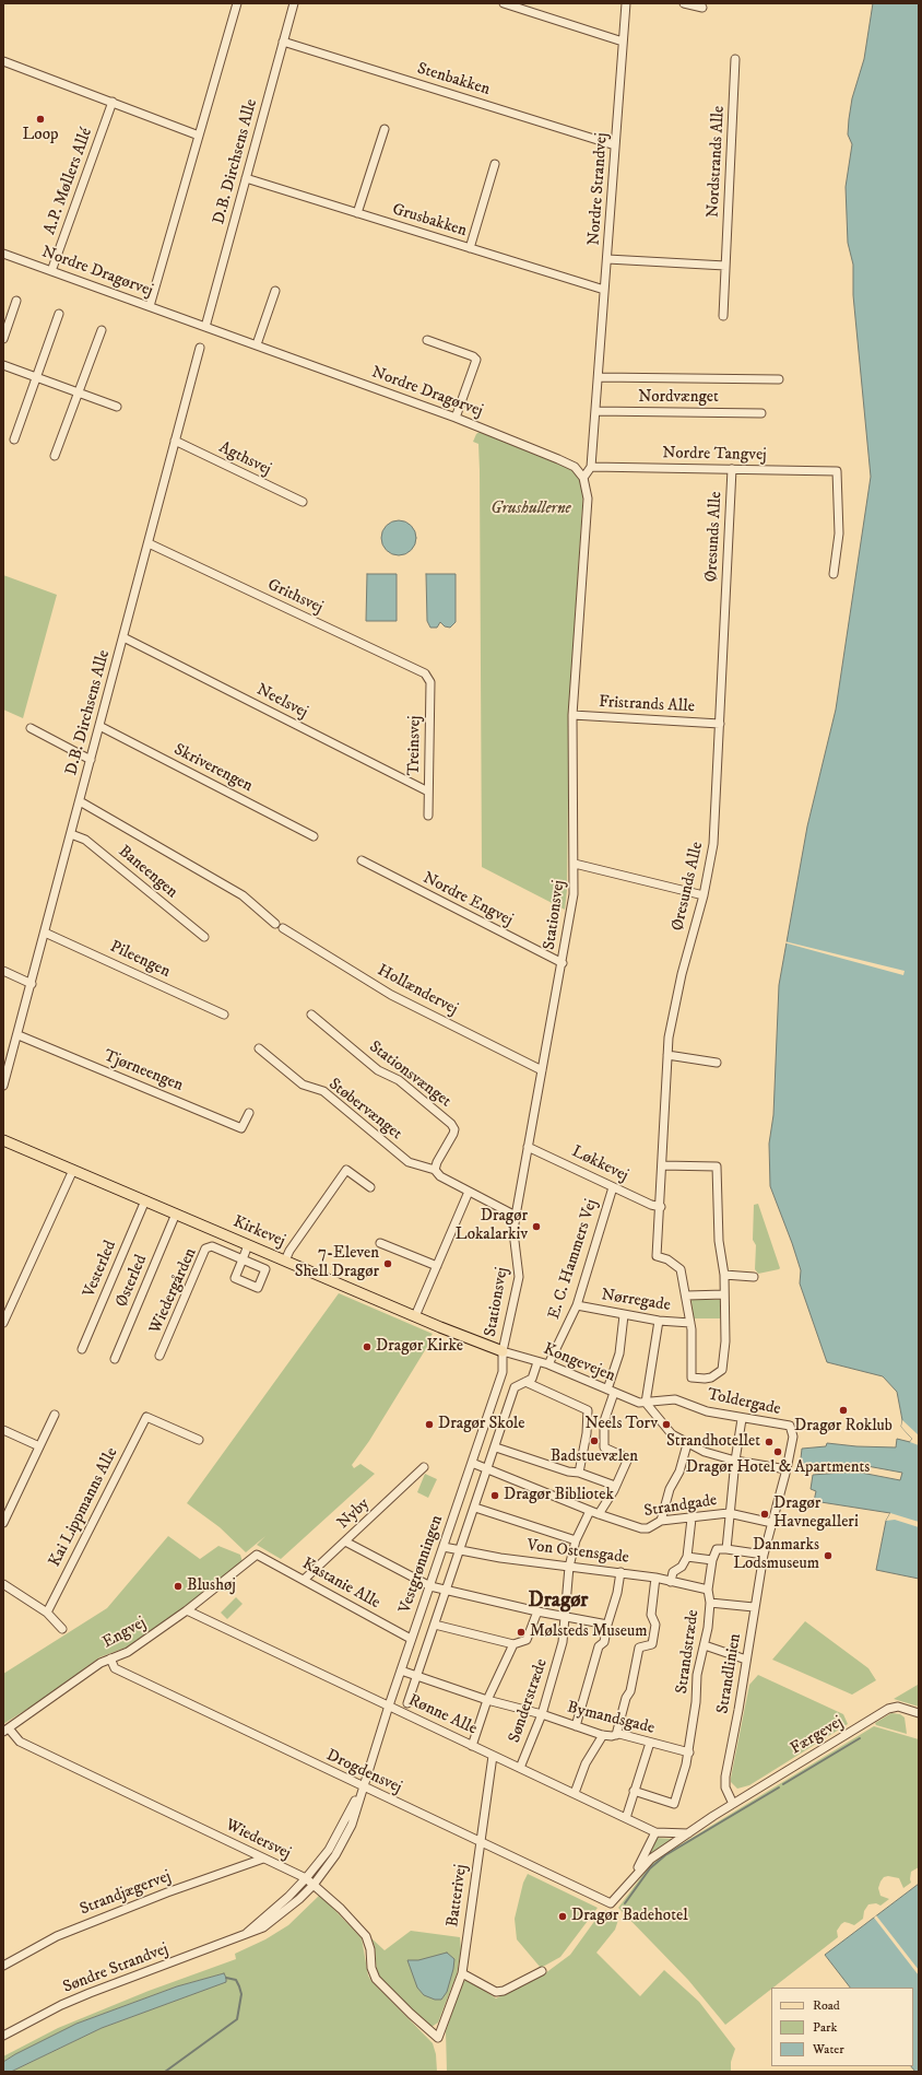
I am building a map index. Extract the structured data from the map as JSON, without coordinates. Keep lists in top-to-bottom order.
{
  "streets": {
    "main road": ["Kirkevej"],
    "street": [
      "Stenbakken",
      "D.B. Dirchsens Alle",
      "Nordstrands Alle",
      "A.P. Møllers Allé",
      "Nordre Strandvej",
      "Grusbakken",
      "Nordre Dragørvej",
      "Nordvænget",
      "Nordre Tangvej",
      "Agthsvej",
      "Øresunds Alle",
      "Grithsvej",
      "Neelsvej",
      "Fristrands Alle",
      "Treinsvej",
      "Skriverengen",
      "Baneengen",
      "Nordre Engvej",
      "Stationsvej",
      "Pileengen",
      "Hollændervej",
      "Tjørneengen",
      "Stationsvænget",
      "Støbervænget",
      "Løkkevej",
      "E. C. Hammers Vej",
      "Vesterled",
      "Østerled",
      "Wiedergården",
      "Nørregade",
      "Kongevejen",
      "Toldergade",
      "Strandgade",
      "Kai Lippmanns Alle",
      "Nyby",
      "Von Ostensgade",
      "Vestgrønningen",
      "Kastanie Alle",
      "Engvej",
      "Strandstræde",
      "Strandlinien",
      "Sønderstræde",
      "Rønne Alle",
      "Bymandsgade",
      "Færgevej",
      "Drogdensvej",
      "Wiedersvej",
      "Strandjægervej",
      "Batterivej",
      "Søndre Strandvej"
    ]
  },
  "crossings": [
    ["Stenbakken", "D.B. Dirchsens Alle"],
    ["Stenbakken", "Nordre Strandvej"],
    ["D.B. Dirchsens Alle", "Grusbakken"],
    ["D.B. Dirchsens Alle", "Nordre Dragørvej"],
    ["D.B. Dirchsens Alle", "Agthsvej"],
    ["D.B. Dirchsens Alle", "Grithsvej"],
    ["D.B. Dirchsens Alle", "Neelsvej"],
    ["D.B. Dirchsens Alle", "Skriverengen"],
    ["D.B. Dirchsens Alle", "Baneengen"],
    ["D.B. Dirchsens Alle", "Pileengen"],
    ["D.B. Dirchsens Alle", "Tjørneengen"],
    ["A.P. Møllers Allé", "Nordre Dragørvej"],
    ["Nordre Strandvej", "Grusbakken"],
    ["Nordre Strandvej", "Nordvænget"],
    ["Nordre Strandvej", "Nordre Tangvej"],
    ["Nordre Dragørvej", "Stationsvej"],
    ["Nordre Tangvej", "Øresunds Alle"],
    ["Øresunds Alle", "Fristrands Alle"],
    ["Øresunds Alle", "Løkkevej"],
    ["Grithsvej", "Treinsvej"],
    ["Neelsvej", "Treinsvej"],
    ["Fristrands Alle", "Stationsvej"],
    ["Nordre Engvej", "Stationsvej"],
    ["Stationsvej", "Hollændervej"],
    ["Stationsvej", "Løkkevej"],
    ["Stationsvej", "Kirkevej"],
    ["Stationsvej", "Kongevejen"],
    ["Stationsvej", "Vestgrønningen"],
    ["Stationsvænget", "Støbervænget"],
    ["Løkkevej", "E. C. Hammers Vej"],
    ["Kirkevej", "Vesterled"],
    ["Kirkevej", "Østerled"],
    ["Kirkevej", "Wiedergården"],
    ["Kirkevej", "Kongevejen"],
    ["Kirkevej", "Vestgrønningen"],
    ["E. C. Hammers Vej", "Nørregade"],
    ["E. C. Hammers Vej", "Kongevejen"],
    ["Kongevejen", "Toldergade"],
    ["Kongevejen", "Vestgrønningen"],
    ["Toldergade", "Strandlinien"],
    ["Strandgade", "Vestgrønningen"],
    ["Strandgade", "Strandlinien"],
    ["Strandgade", "Sønderstræde"],
    ["Nyby", "Kastanie Alle"],
    ["Von Ostensgade", "Vestgrønningen"],
    ["Von Ostensgade", "Strandstræde"],
    ["Von Ostensgade", "Sønderstræde"],
    ["Vestgrønningen", "Kastanie Alle"],
    ["Vestgrønningen", "Rønne Alle"],
    ["Vestgrønningen", "Bymandsgade"],
    ["Vestgrønningen", "Drogdensvej"],
    ["Vestgrønningen", "Wiedersvej"],
    ["Vestgrønningen", "Søndre Strandvej"],
    ["Kastanie Alle", "Engvej"],
    ["Engvej", "Rønne Alle"],
    ["Engvej", "Drogdensvej"],
    ["Engvej", "Wiedersvej"],
    ["Strandstræde", "Bymandsgade"],
    ["Strandlinien", "Færgevej"],
    ["Sønderstræde", "Rønne Alle"],
    ["Sønderstræde", "Bymandsgade"],
    ["Rønne Alle", "Batterivej"],
    ["Drogdensvej", "Batterivej"],
    ["Wiedersvej", "Strandjægervej"],
    ["Wiedersvej", "Batterivej"],
    ["Wiedersvej", "Søndre Strandvej"]
  ],
  "districts": ["Dragør"],
  "parks": ["Grushullerne"],
  "places": [
    "Loop",
    "Dragør Lokalarkiv",
    "7-Eleven Shell Dragør",
    "Dragør Kirke",
    "Dragør Roklub",
    "Dragør Skole",
    "Neels Torv",
    "Badstuevælen",
    "Strandhotellet",
    "Dragør Hotel & Apartments",
    "Dragør Bibliotek",
    "Dragør Havnegalleri",
    "Danmarks Lodsmuseum",
    "Blushøj",
    "Mølsteds Museum",
    "Dragør Badehotel"
  ],
  "legend": ["Road", "Park", "Water"]
}
